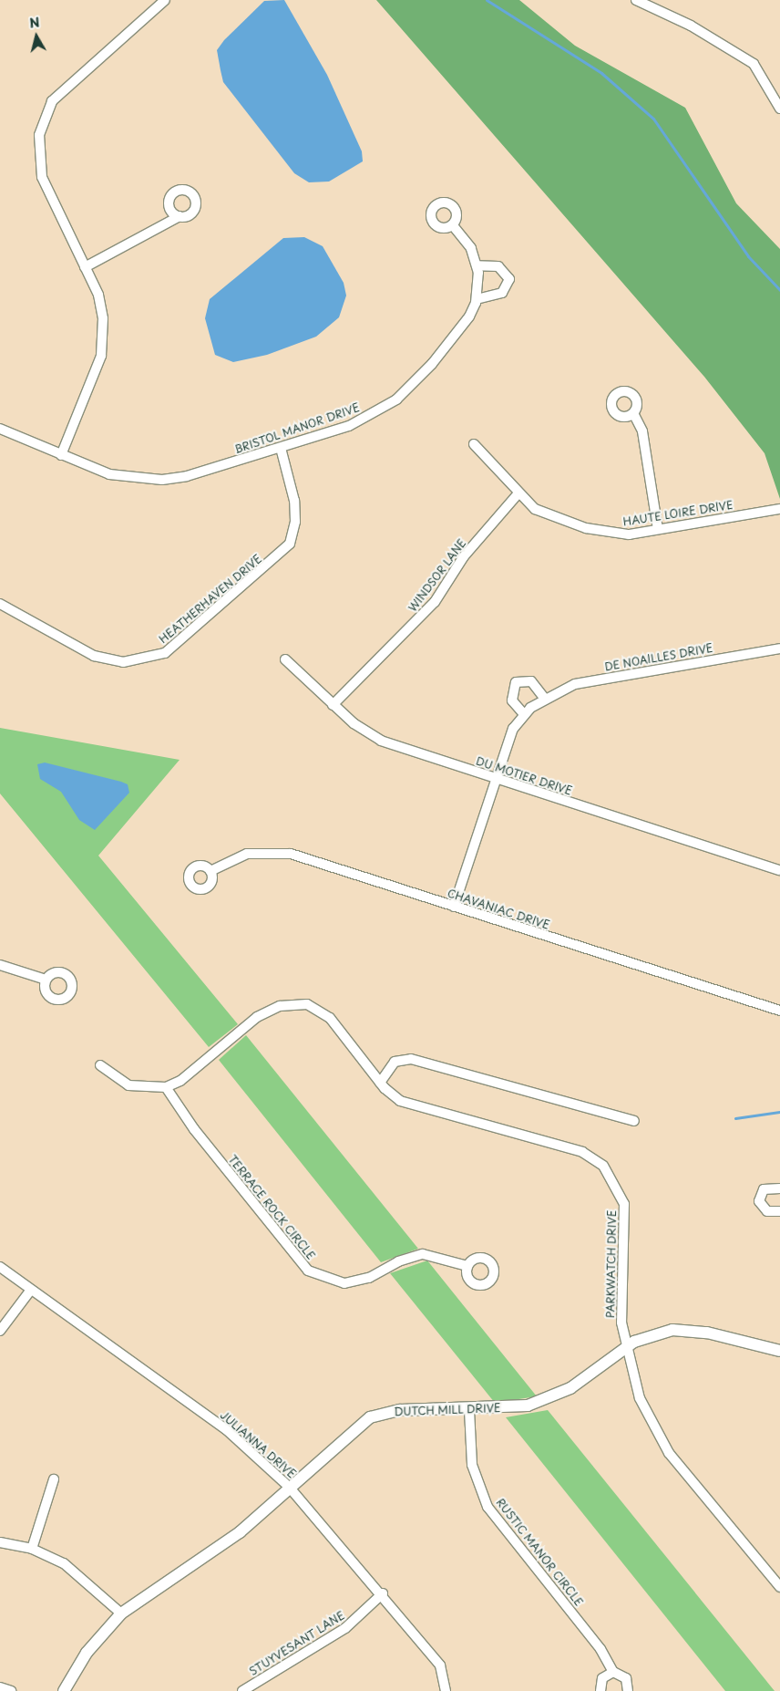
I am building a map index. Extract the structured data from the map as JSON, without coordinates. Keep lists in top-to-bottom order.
{
  "streets": {
    "street": [
      "BRISTOL MANOR DRIVE",
      "HAUTE LOIRE DRIVE",
      "WINDSOR LANE",
      "HEATHERHAVEN DRIVE",
      "DE NOAILLES DRIVE",
      "DU MOTIER DRIVE",
      "CHAVANIAC DRIVE",
      "TERRACE ROCK CIRCLE",
      "PARKWATCH DRIVE",
      "DUTCH MILL DRIVE",
      "JULIANNA DRIVE",
      "RUSTIC MANOR CIRCLE",
      "STUYVESANT LANE"
    ]
  },
  "crossings": [
    ["BRISTOL MANOR DRIVE", "HEATHERHAVEN DRIVE"],
    ["HAUTE LOIRE DRIVE", "WINDSOR LANE"],
    ["WINDSOR LANE", "DU MOTIER DRIVE"],
    ["DE NOAILLES DRIVE", "DU MOTIER DRIVE"],
    ["DE NOAILLES DRIVE", "CHAVANIAC DRIVE"],
    ["TERRACE ROCK CIRCLE", "PARKWATCH DRIVE"],
    ["PARKWATCH DRIVE", "DUTCH MILL DRIVE"],
    ["DUTCH MILL DRIVE", "JULIANNA DRIVE"],
    ["DUTCH MILL DRIVE", "RUSTIC MANOR CIRCLE"],
    ["JULIANNA DRIVE", "STUYVESANT LANE"]
  ],
  "north": "top"
}
